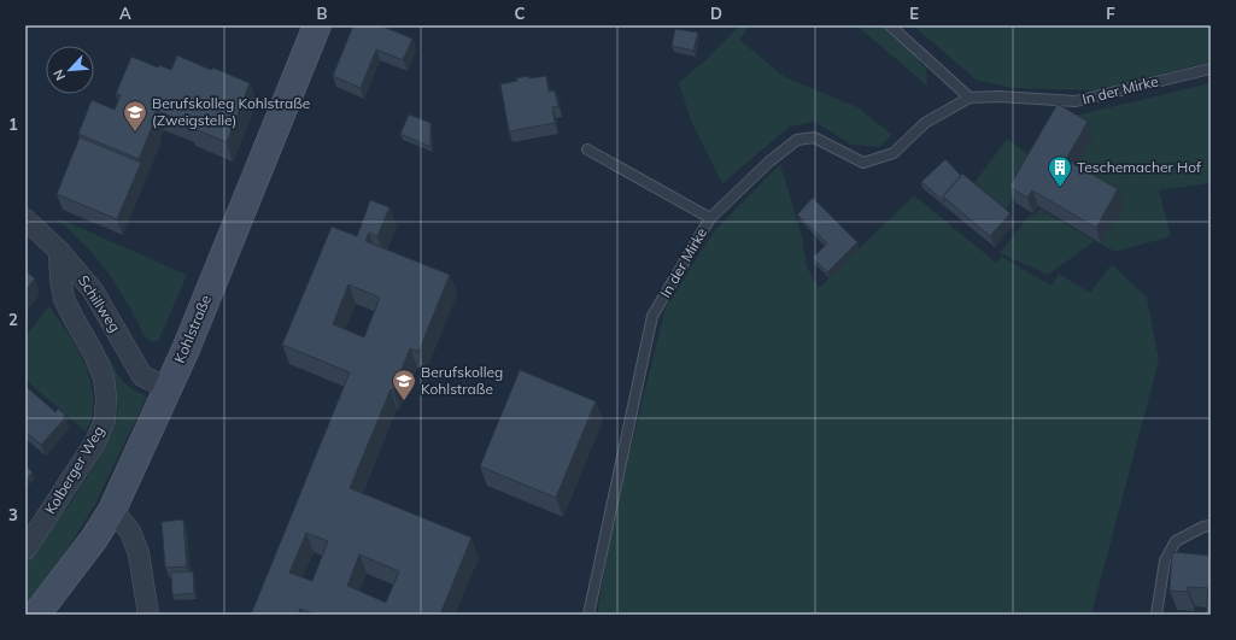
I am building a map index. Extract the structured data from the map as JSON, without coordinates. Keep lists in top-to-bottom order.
{
  "streets": {
    "street": ["Schillweg", "Kohlstraße", "Kolberger Weg"],
    "lane": ["In der Mirke"]
  },
  "crossings": [
    ["Schillweg", "Kohlstraße"],
    ["Schillweg", "Kolberger Weg"]
  ],
  "places": {
    "school or university": ["Berufskolleg Kohlstraße (Zweigstelle)", "Berufskolleg Kohlstraße"],
    "building": ["Teschemacher Hof"]
  },
  "north": "bottom left",
  "grid": {
    "columns": [
      "A",
      "B",
      "C",
      "D",
      "E",
      "F"
    ],
    "rows": ["1", "2", "3"]
  }
}
